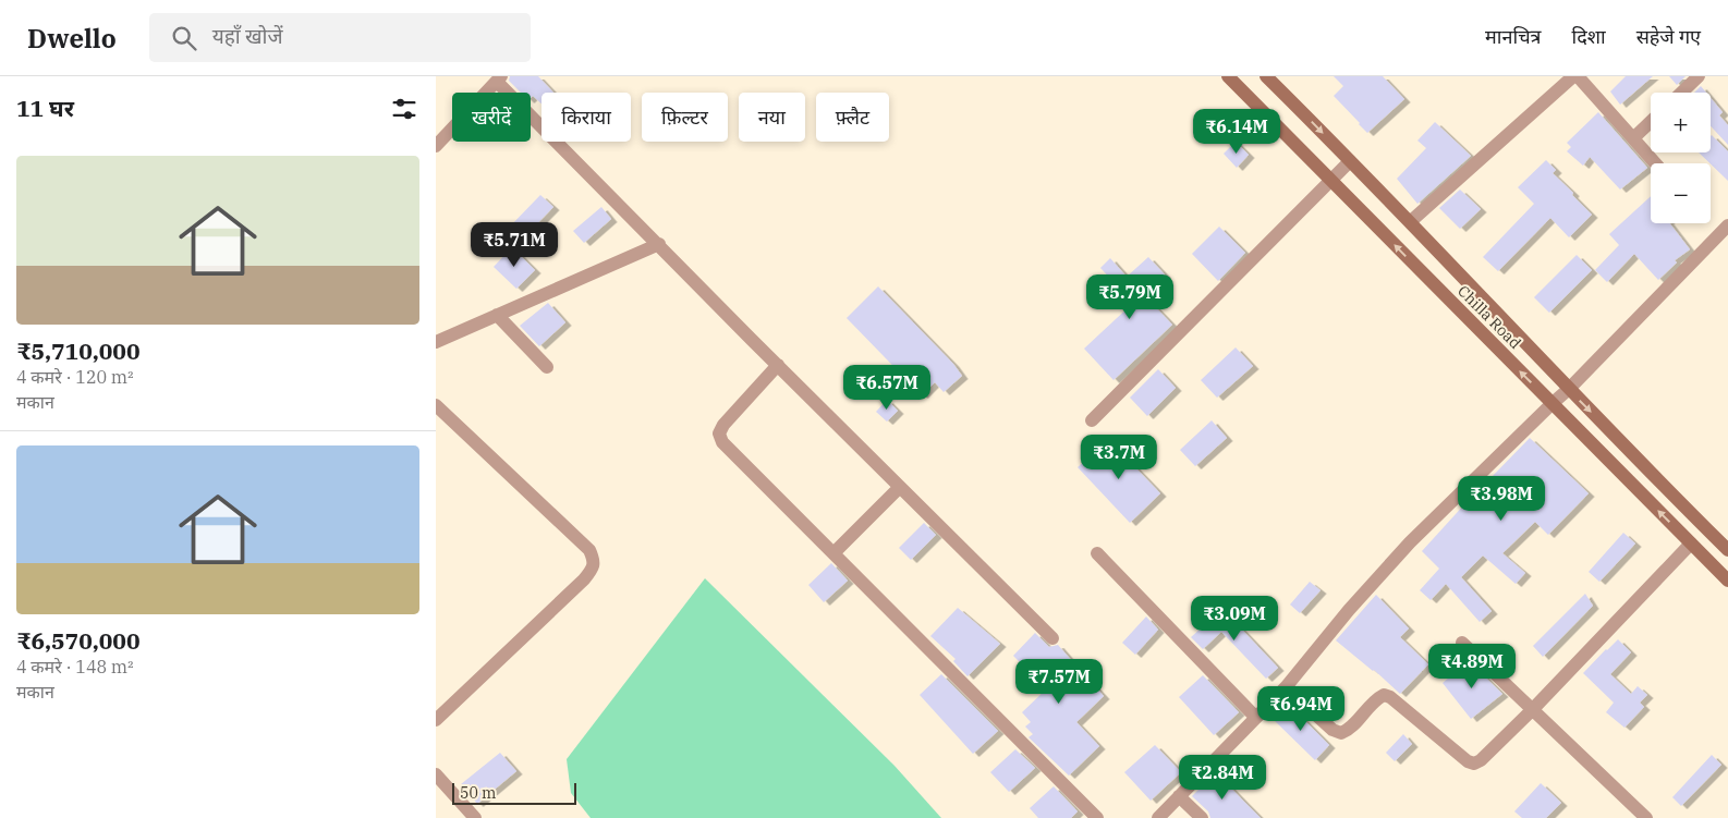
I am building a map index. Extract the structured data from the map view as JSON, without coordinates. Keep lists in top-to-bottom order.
{
  "streets": {
    "main road": ["Chilla Road"]
  },
  "scale_bar": "50 m",
  "page": {
    "header": "Dwello",
    "search": "यहाँ खोजें",
    "nav": ["मानचित्र", "दिशा", "सहेजे गए"],
    "heading": "11 घर",
    "map_buttons": ["+", "−"],
    "chip": [
      "खरीदें",
      "किराया",
      "फ़िल्टर",
      "नया",
      "फ़्लैट"
    ],
    "price": [
      "₹6.14M",
      "₹5.71M",
      "₹5.79M",
      "₹6.57M",
      "₹3.7M",
      "₹3.98M",
      "₹3.09M",
      "₹4.89M",
      "₹7.57M",
      "₹6.94M",
      "₹2.84M"
    ],
    "list": [
      {
        "name": "₹5,710,000",
        "note": "4 कमरे · 120 m² · मकान"
      },
      {
        "name": "₹6,570,000",
        "note": "4 कमरे · 148 m² · मकान"
      }
    ],
    "scale": "50 m"
  }
}
